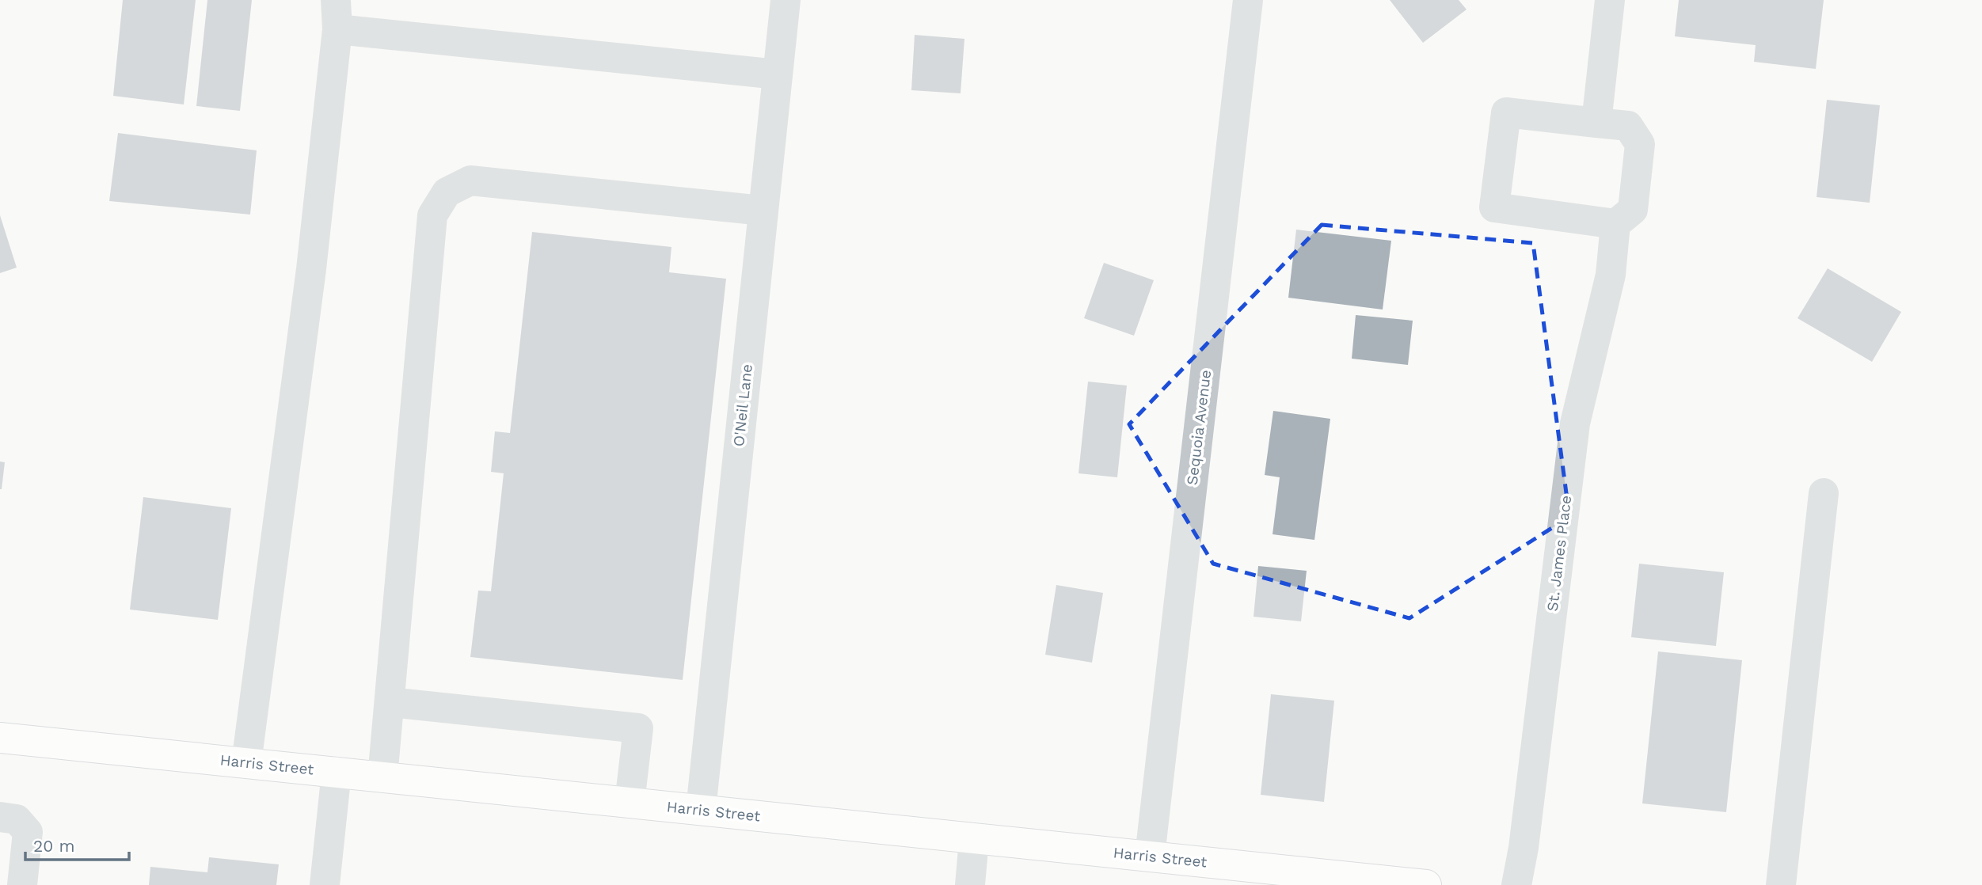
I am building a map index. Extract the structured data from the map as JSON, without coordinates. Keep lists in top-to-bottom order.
{
  "streets": {
    "main road": ["Harris Street"],
    "street": ["O'Neil Lane", "Sequoia Avenue", "St. James Place"]
  },
  "crossings": [
    ["O'Neil Lane", "Harris Street"],
    ["Sequoia Avenue", "Harris Street"]
  ],
  "scale_bar": "20 m"
}
